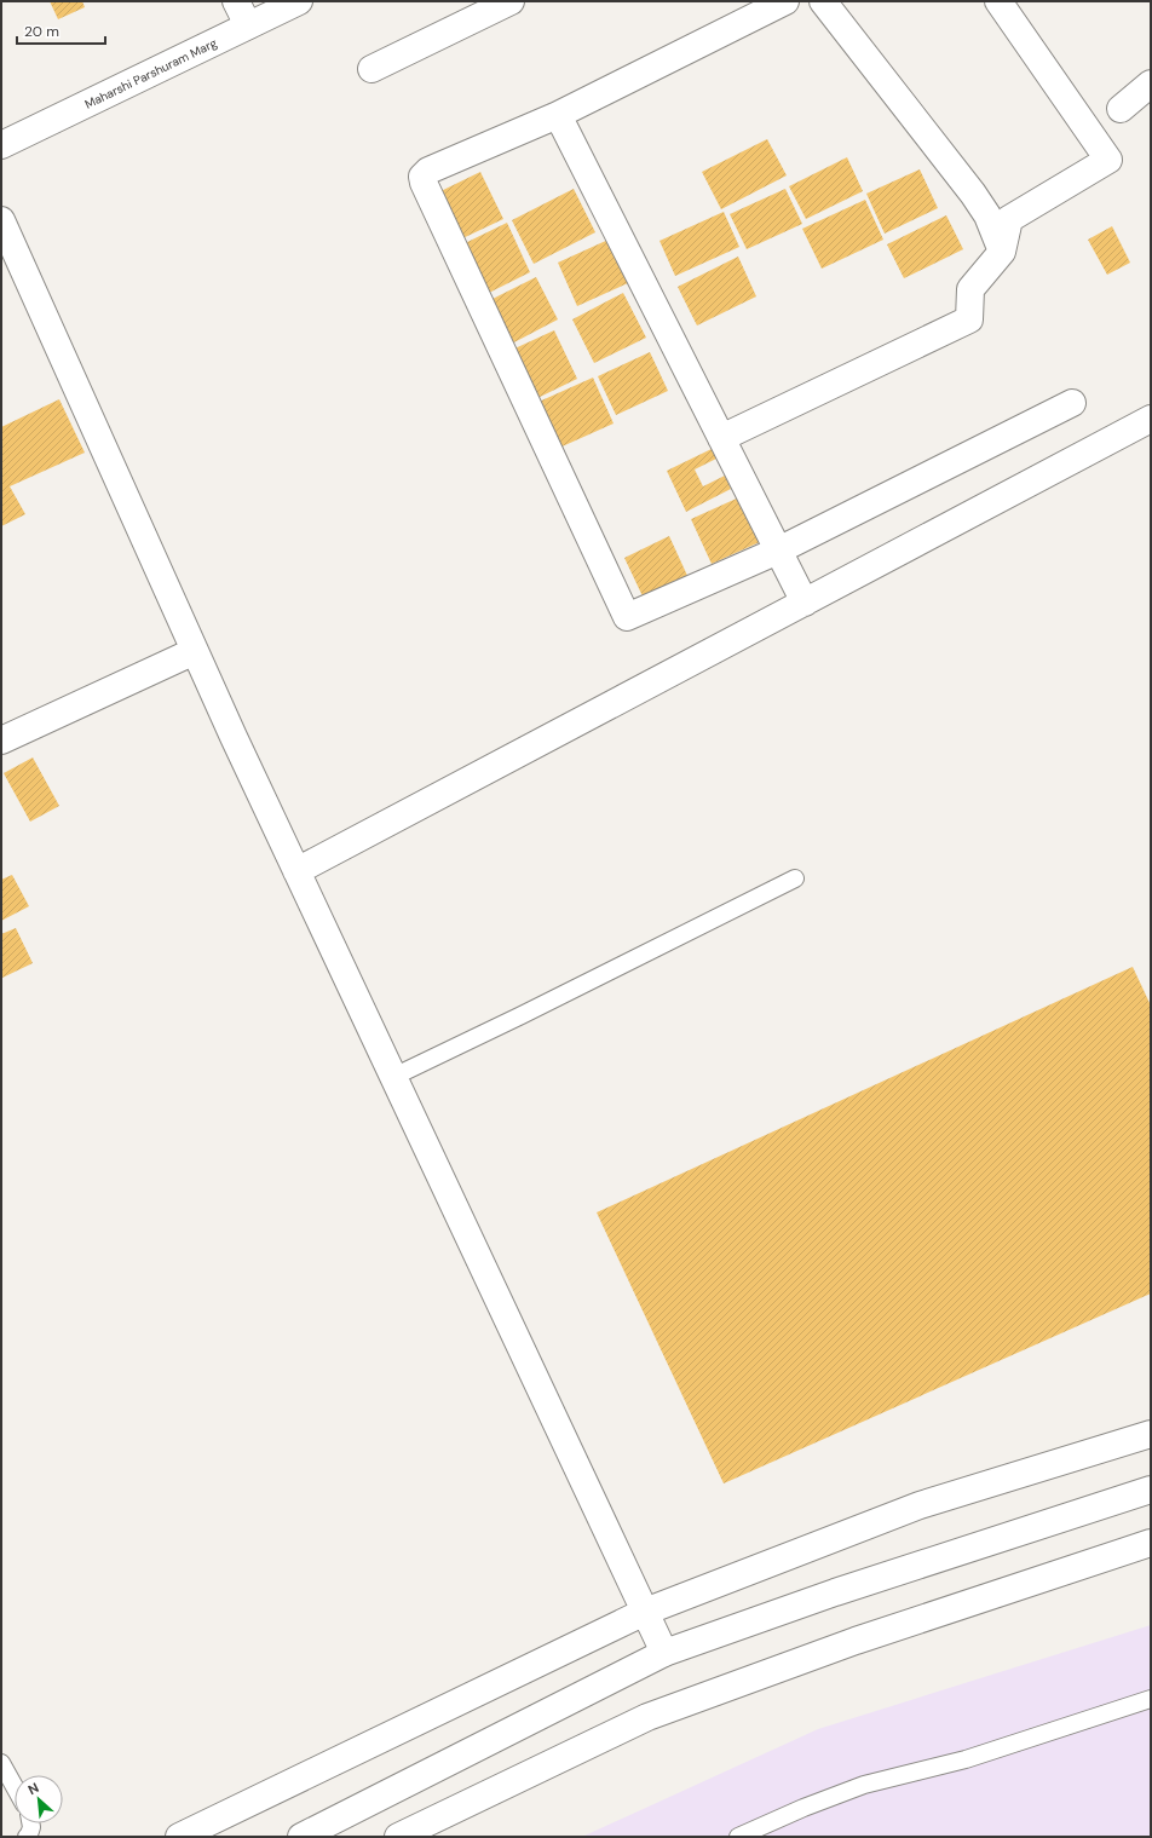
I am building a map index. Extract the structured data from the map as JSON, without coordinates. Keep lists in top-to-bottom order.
{
  "streets": {
    "street": ["Maharshi Parshuram Marg"]
  },
  "scale_bar": "20 m",
  "north": "top left"
}
